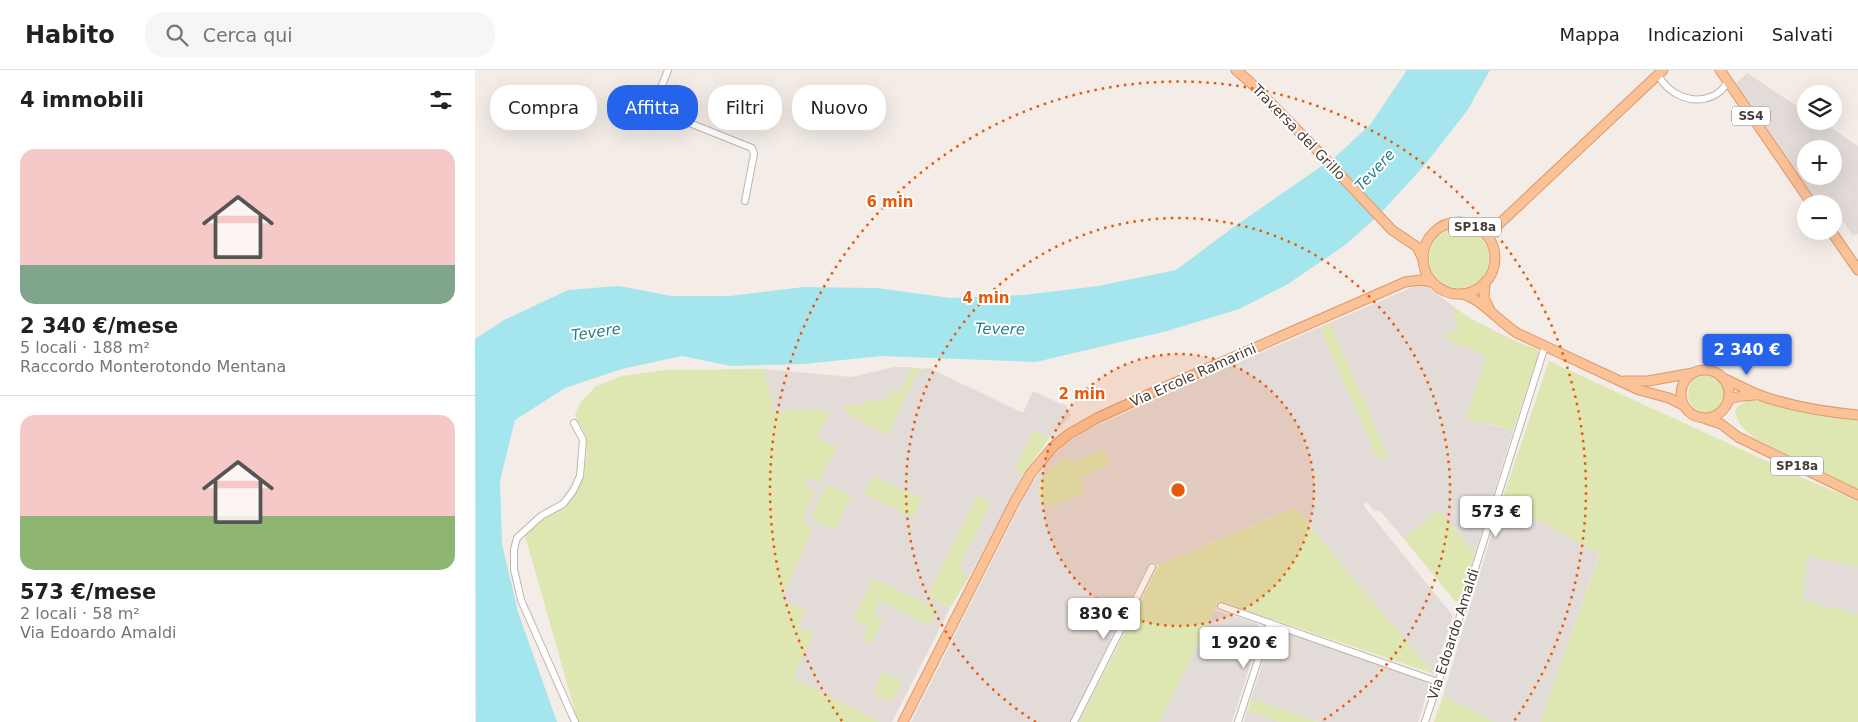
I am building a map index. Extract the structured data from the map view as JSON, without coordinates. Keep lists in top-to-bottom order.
{
  "streets": {
    "main road": [
      "SS4",
      "Traversa del Grillo",
      "SP18a",
      "Via Ercole Ramarini"
    ],
    "street": ["Via Edoardo Amaldi"]
  },
  "crossings": [
    ["Traversa del Grillo", "SP18a"],
    ["Traversa del Grillo", "Via Ercole Ramarini"],
    ["SP18a", "Via Ercole Ramarini"]
  ],
  "water": ["Tevere"],
  "page": {
    "header": "Habito",
    "search": "Cerca qui",
    "nav": ["Mappa", "Indicazioni", "Salvati"],
    "heading": "4 immobili",
    "map_buttons": ["+", "−"],
    "chip": [
      "Compra",
      "Affitta",
      "Filtri",
      "Nuovo"
    ],
    "list": [
      {
        "name": "2 340 €/mese",
        "note": "5 locali · 188 m² · Raccordo Monterotondo Mentana"
      },
      {
        "name": "573 €/mese",
        "note": "2 locali · 58 m² · Via Edoardo Amaldi"
      }
    ],
    "price": [
      "2 340 €",
      "573 €",
      "830 €",
      "1 920 €"
    ]
  },
  "rings": ["6 min", "4 min", "2 min"]
}
